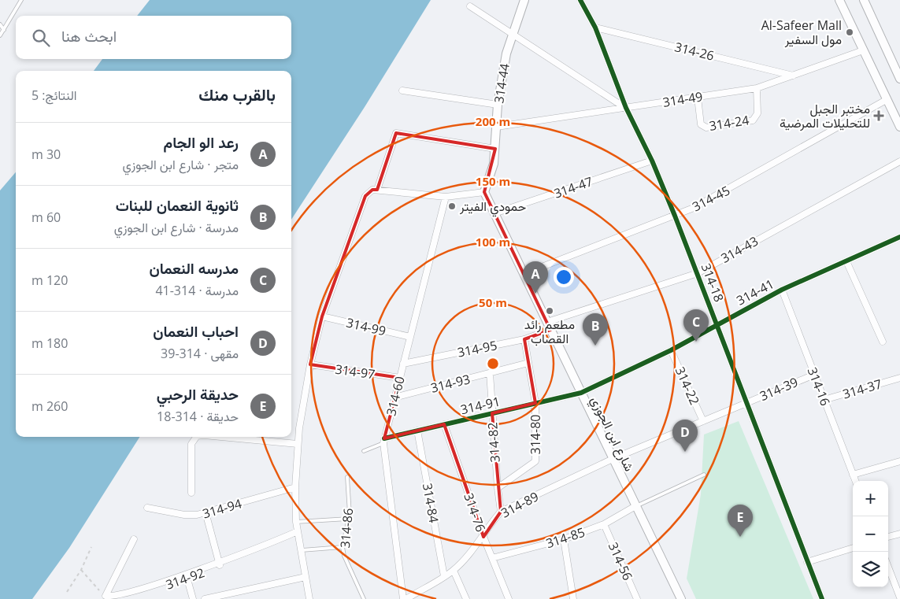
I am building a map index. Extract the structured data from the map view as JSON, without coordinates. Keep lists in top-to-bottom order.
{
  "streets": {
    "street": [
      "314-26",
      "314-44",
      "314-49",
      "314-24",
      "314-47",
      "314-45",
      "314-43",
      "314-18",
      "314-41",
      "314-99",
      "314-95",
      "314-97",
      "314-93",
      "314-22",
      "314-16",
      "314-39",
      "314-37",
      "314-60",
      "314-91",
      "شارع ابن الجوزي",
      "314-80",
      "314-82",
      "314-84",
      "314-89",
      "314-94",
      "314-76",
      "314-85",
      "314-56",
      "314-92"
    ],
    "lane": ["314-86"]
  },
  "crossings": [
    ["314-26", "314-49"],
    ["314-26", "314-18"],
    ["314-44", "314-49"],
    ["314-44", "شارع ابن الجوزي"],
    ["314-49", "314-24"],
    ["314-49", "314-18"],
    ["314-47", "314-18"],
    ["314-47", "شارع ابن الجوزي"],
    ["314-45", "314-18"],
    ["314-45", "شارع ابن الجوزي"],
    ["314-43", "314-18"],
    ["314-43", "شارع ابن الجوزي"],
    ["314-18", "314-41"],
    ["314-18", "314-39"],
    ["314-41", "314-22"],
    ["314-41", "314-16"],
    ["314-41", "314-91"],
    ["314-41", "شارع ابن الجوزي"],
    ["314-99", "314-60"],
    ["314-95", "314-60"],
    ["314-95", "شارع ابن الجوزي"],
    ["314-95", "314-80"],
    ["314-97", "314-60"],
    ["314-93", "314-60"],
    ["314-93", "314-80"],
    ["314-93", "314-82"],
    ["314-22", "314-39"],
    ["314-16", "314-39"],
    ["314-16", "314-37"],
    ["314-39", "شارع ابن الجوزي"],
    ["314-39", "314-89"],
    ["314-60", "314-91"],
    ["314-91", "شارع ابن الجوزي"],
    ["314-91", "314-80"],
    ["314-91", "314-82"],
    ["314-91", "314-84"],
    ["314-91", "314-76"],
    ["شارع ابن الجوزي", "314-89"],
    ["شارع ابن الجوزي", "314-85"],
    ["314-80", "314-82"],
    ["314-82", "314-89"],
    ["314-84", "314-89"],
    ["314-89", "314-76"],
    ["314-76", "314-85"],
    ["314-85", "314-56"]
  ],
  "places": {
    "other": ["Al-Safeer Mall مول السفير", "حمودي الفيتر", "مطعم رائد القصاب"],
    "health": ["مختبر الجبل للتحليلات المرضية"]
  },
  "page": {
    "search": "ابحث هنا",
    "heading": ["بالقرب منك", "النتائج: 5"],
    "list": [
      {
        "mark": "A",
        "name": "رعد الو الجام",
        "note": "متجر · شارع ابن الجوزي",
        "value": "30 m"
      },
      {
        "mark": "B",
        "name": "ثانوية النعمان للبنات",
        "note": "مدرسة · شارع ابن الجوزي",
        "value": "60 m"
      },
      {
        "mark": "C",
        "name": "مدرسه النعمان",
        "note": "مدرسة · 314-41",
        "value": "120 m"
      },
      {
        "mark": "D",
        "name": "احباب النعمان",
        "note": "مقهى · 314-39",
        "value": "180 m"
      },
      {
        "mark": "E",
        "name": "حديقة الرحبي",
        "note": "حديقة · 314-18",
        "value": "260 m"
      }
    ],
    "pins": [
      "A",
      "C",
      "B",
      "D",
      "E"
    ],
    "map_buttons": ["+", "−"]
  },
  "rings": [
    "200 m",
    "150 m",
    "100 m",
    "50 m"
  ]
}
